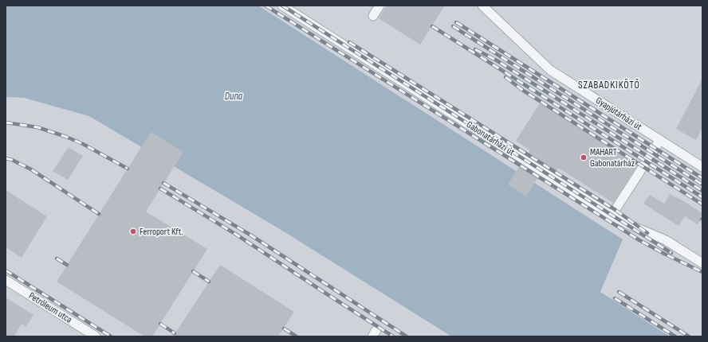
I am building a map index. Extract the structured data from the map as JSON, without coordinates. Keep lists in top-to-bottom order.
{
  "streets": {
    "street": ["Gyapjútárházi út", "Gabonatárházi út", "Petróleum utca"]
  },
  "districts": ["SZABADKIKÖTŐ"],
  "water": ["Duna"],
  "places": ["MAHART Gabonatárház", "Ferroport Kft."]
}
